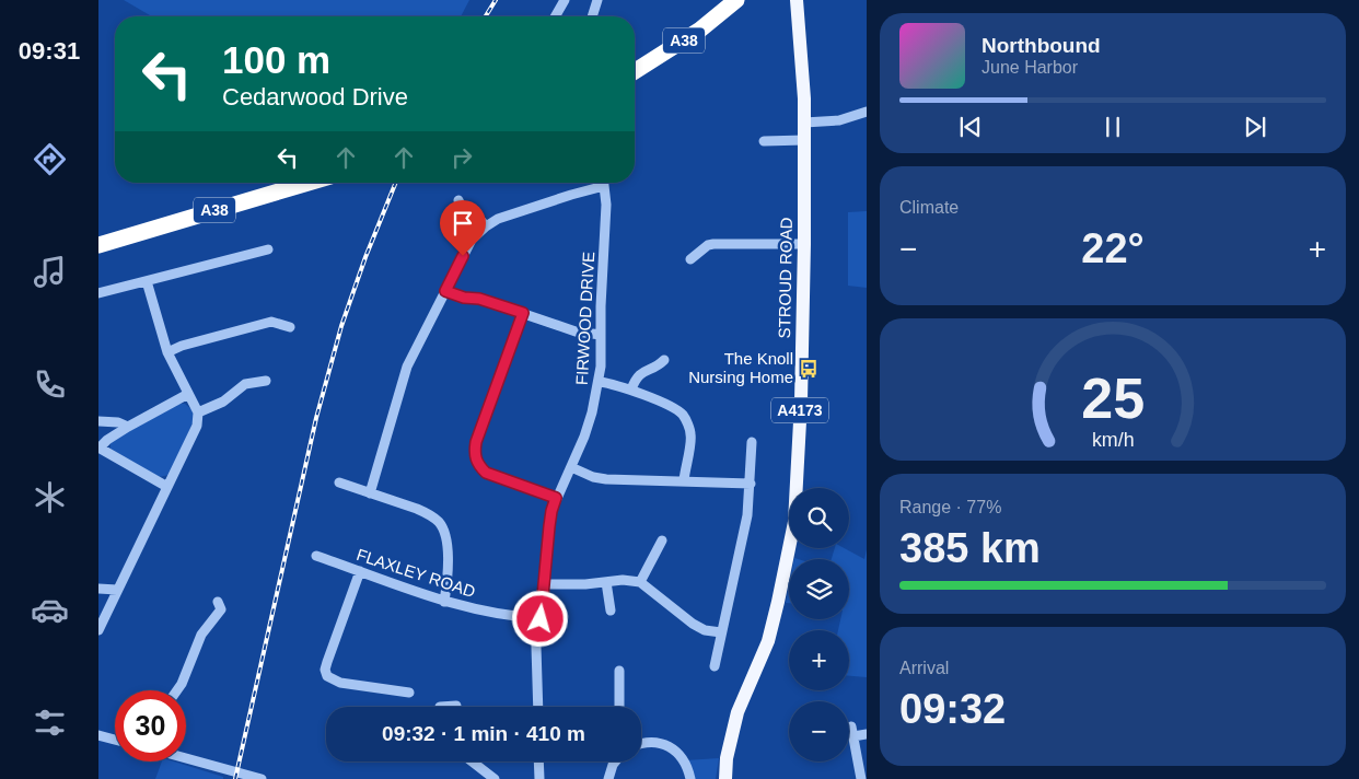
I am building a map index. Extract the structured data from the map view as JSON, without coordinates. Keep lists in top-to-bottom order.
{
  "streets": {
    "highway": ["A38"],
    "main road": ["STROUD ROAD", "A4173"],
    "street": ["FIRWOOD DRIVE", "FLAXLEY ROAD"]
  },
  "crossings": [
    ["STROUD ROAD", "A4173"],
    ["FIRWOOD DRIVE", "FLAXLEY ROAD"]
  ],
  "places": {
    "bus stop": ["The Knoll Nursing Home"]
  },
  "page": {
    "tabs": "09:31",
    "turn": ["100 m", "Cedarwood Drive"],
    "song": ["Northbound", "June Harbor"],
    "tile": [
      "Climate",
      ["Range · 77%", "385 km"],
      ["Arrival", "09:32"]
    ],
    "heat": ["−", "22°", "+"],
    "map_buttons": ["+", "−"],
    "limit": "30",
    "trip": "09:32 · 1 min · 410 m",
    "gauge": ["25", "km/h"]
  }
}
